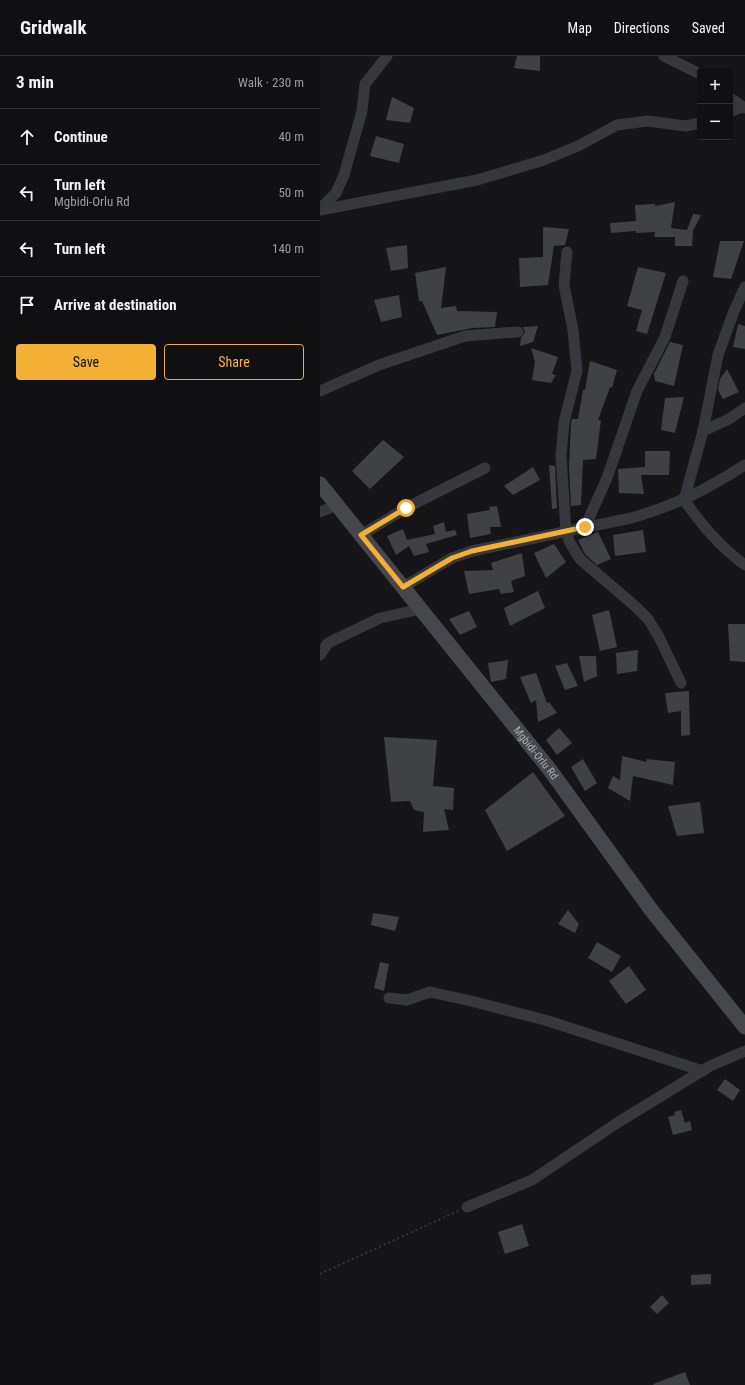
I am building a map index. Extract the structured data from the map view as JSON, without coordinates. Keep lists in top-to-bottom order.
{
  "streets": {
    "main road": ["Mgbidi-Orlu Rd"]
  },
  "page": {
    "header": "Gridwalk",
    "nav": ["Map", "Directions", "Saved"],
    "heading": ["3 min", "Walk · 230 m"],
    "map_buttons": ["+", "−"],
    "list": [
      ["Continue", "40 m"],
      ["Turn left", "Mgbidi-Orlu Rd", "50 m"],
      ["Turn left", "140 m"],
      "Arrive at destination"
    ],
    "buttons": ["Save", "Share"]
  }
}
